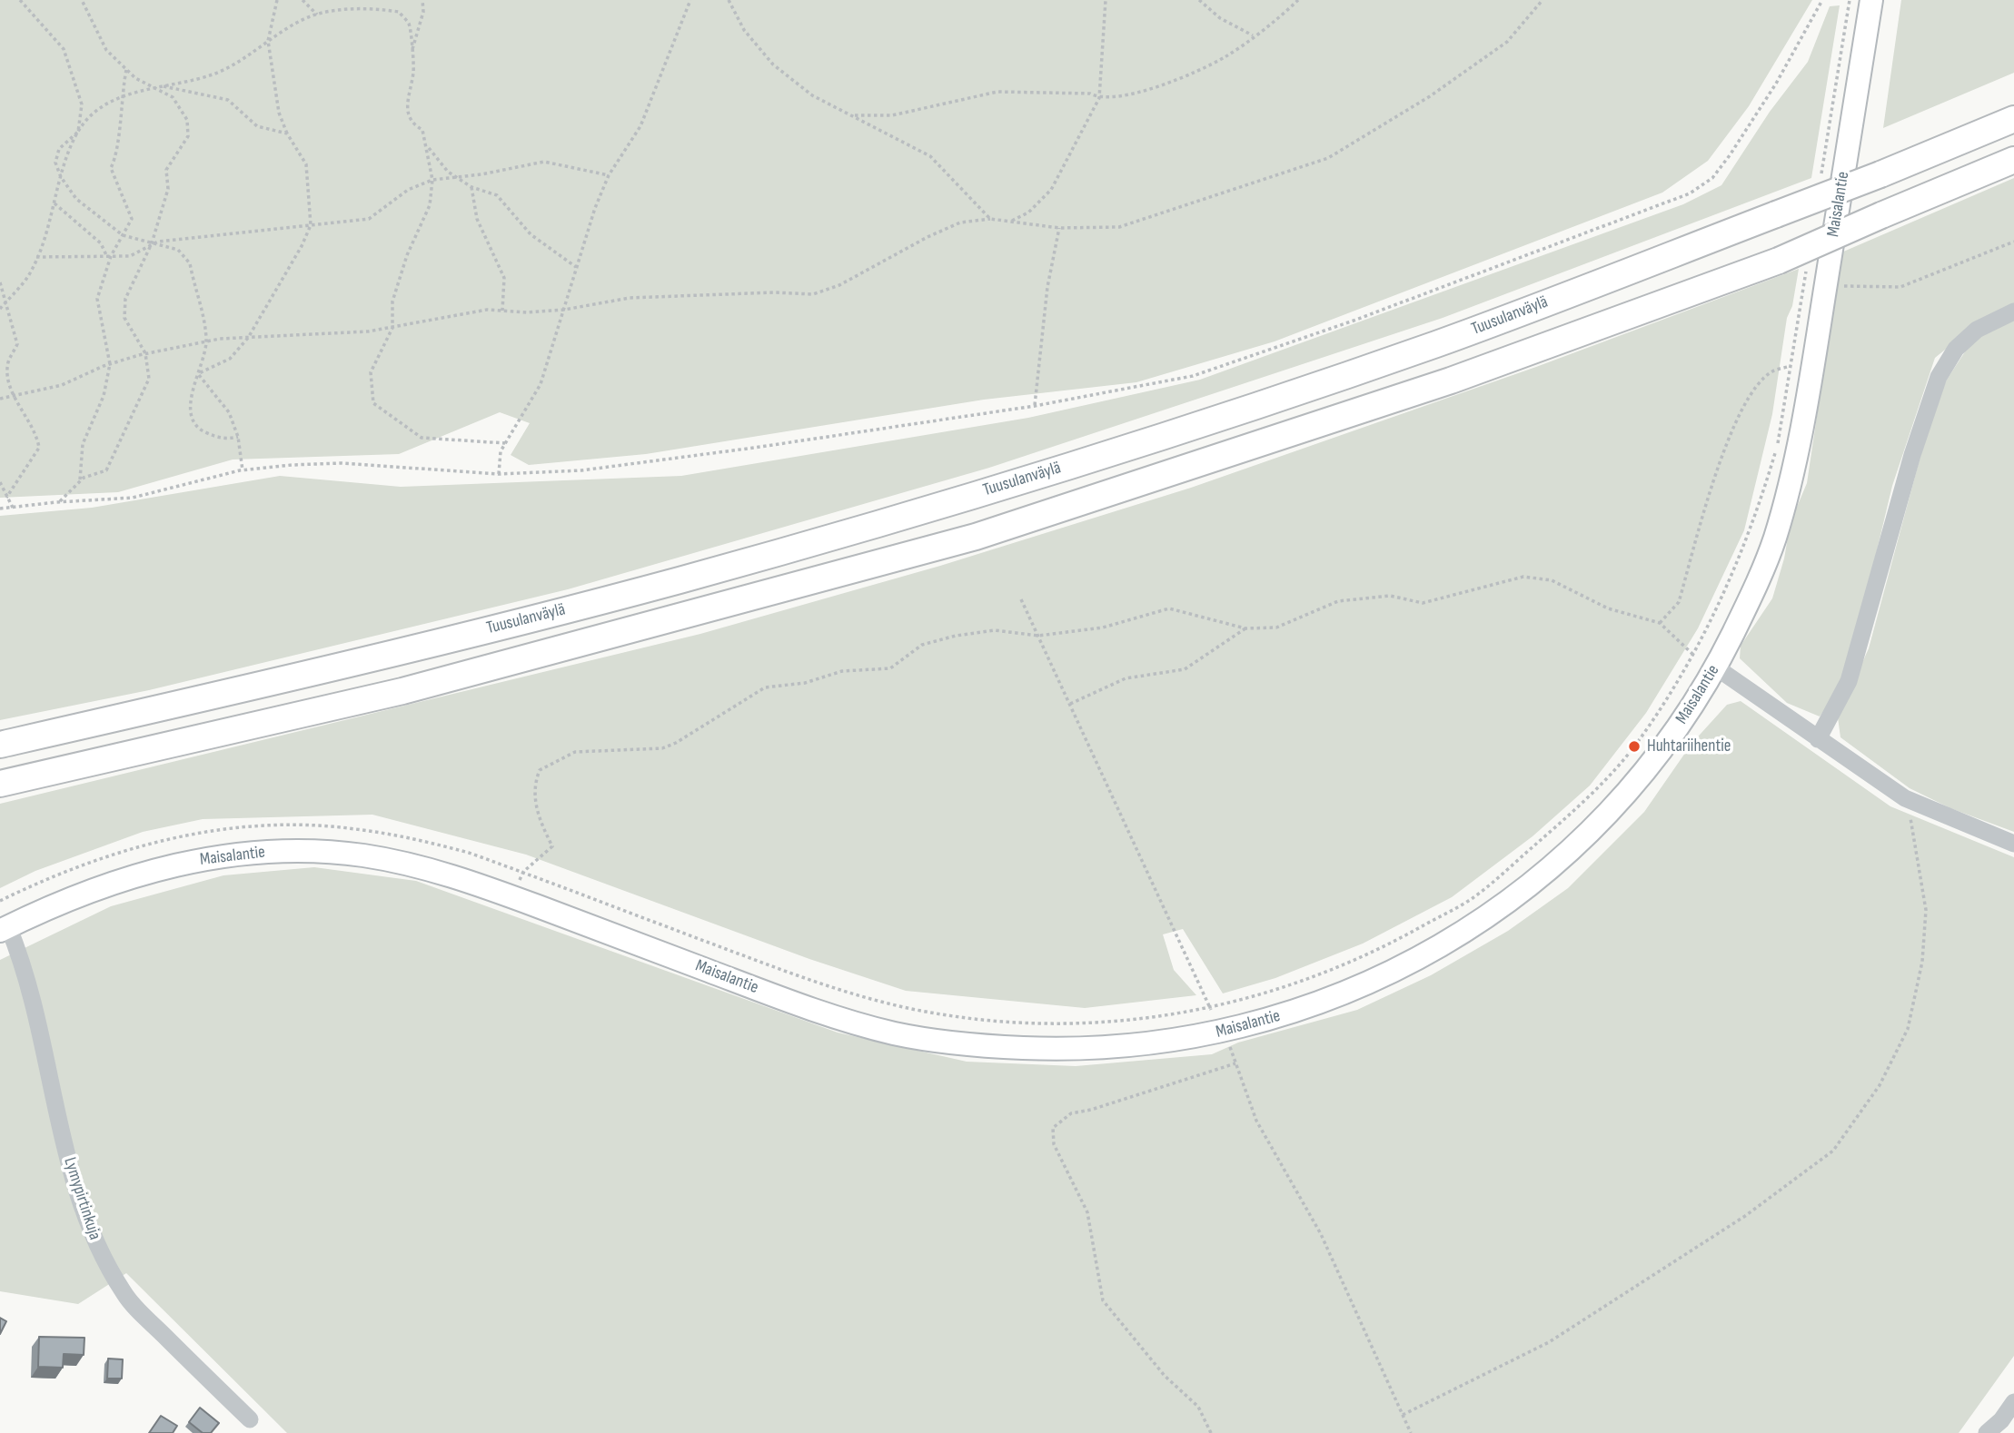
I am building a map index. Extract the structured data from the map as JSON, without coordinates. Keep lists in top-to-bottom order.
{
  "streets": {
    "highway": ["Tuusulanväylä"],
    "main road": ["Maisalantie"],
    "street": ["Lymypirtinkuja"]
  },
  "crossings": [
    ["Maisalantie", "Lymypirtinkuja"]
  ],
  "places": ["Huhtariihentie"]
}
